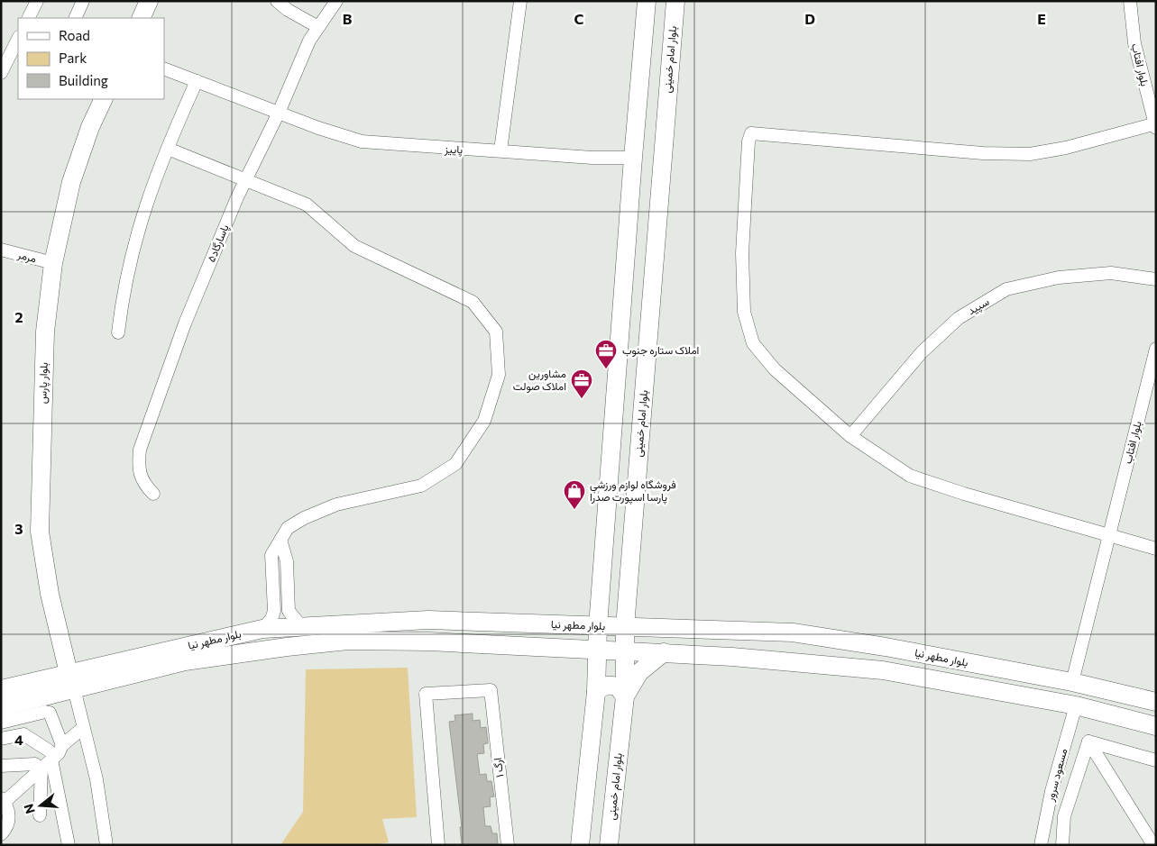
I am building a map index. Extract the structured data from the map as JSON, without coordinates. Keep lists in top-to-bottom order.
{
  "streets": {
    "main road": ["بلوار امام خمینی", "بلوار پارس", "بلوار مطهر نیا"],
    "street": [
      "بلوار افتاب",
      "پاییز",
      "پاسارگاد۵",
      "مرمر",
      "سپید",
      "ارگ ۱",
      "مسعود سرور"
    ]
  },
  "crossings": [
    ["بلوار امام خمینی", "بلوار مطهر نیا"],
    ["بلوار افتاب", "بلوار مطهر نیا"],
    ["پاییز", "پاسارگاد۵"],
    ["مرمر", "بلوار پارس"],
    ["بلوار پارس", "بلوار مطهر نیا"],
    ["بلوار مطهر نیا", "مسعود سرور"]
  ],
  "places": {
    "office": ["املاک ستاره جنوب", "مشاورین املاک صولت"],
    "shop": ["فروشگاه لوازم ورزشي پارسا اسپورت صدرا"]
  },
  "legend": ["Road", "Park", "Building"],
  "north": "left",
  "grid": {
    "columns": [
      "B",
      "C",
      "D",
      "E"
    ],
    "rows": ["2", "3", "4"]
  }
}
